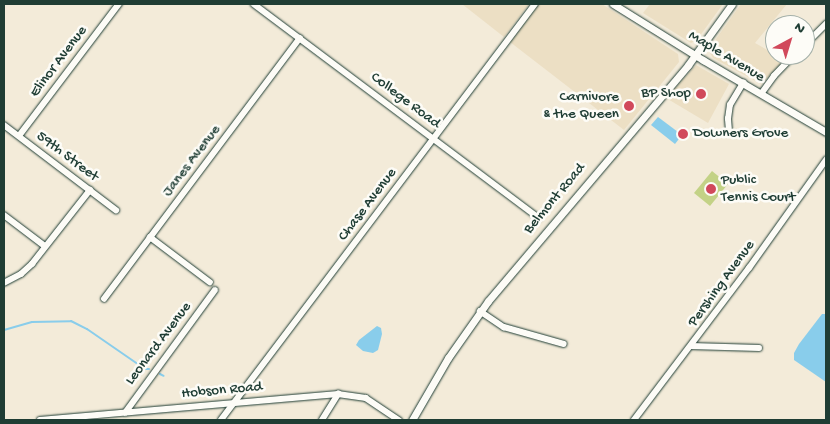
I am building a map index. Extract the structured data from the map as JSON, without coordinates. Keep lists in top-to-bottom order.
{
  "streets": {
    "main road": ["Maple Avenue", "Belmont Road"],
    "street": [
      "Elinor Avenue",
      "College Road",
      "59th Street",
      "Janes Avenue",
      "Chase Avenue",
      "Pershing Avenue",
      "Leonard Avenue",
      "Hobson Road"
    ]
  },
  "crossings": [
    ["Maple Avenue", "Belmont Road"],
    ["Elinor Avenue", "59th Street"],
    ["College Road", "Janes Avenue"],
    ["College Road", "Chase Avenue"],
    ["Chase Avenue", "Hobson Road"],
    ["Leonard Avenue", "Hobson Road"]
  ],
  "places": [
    "BP Shop",
    "Carnivore & the Queen",
    "Downers Grove",
    "Public Tennis Court"
  ],
  "north": "top right"
}
